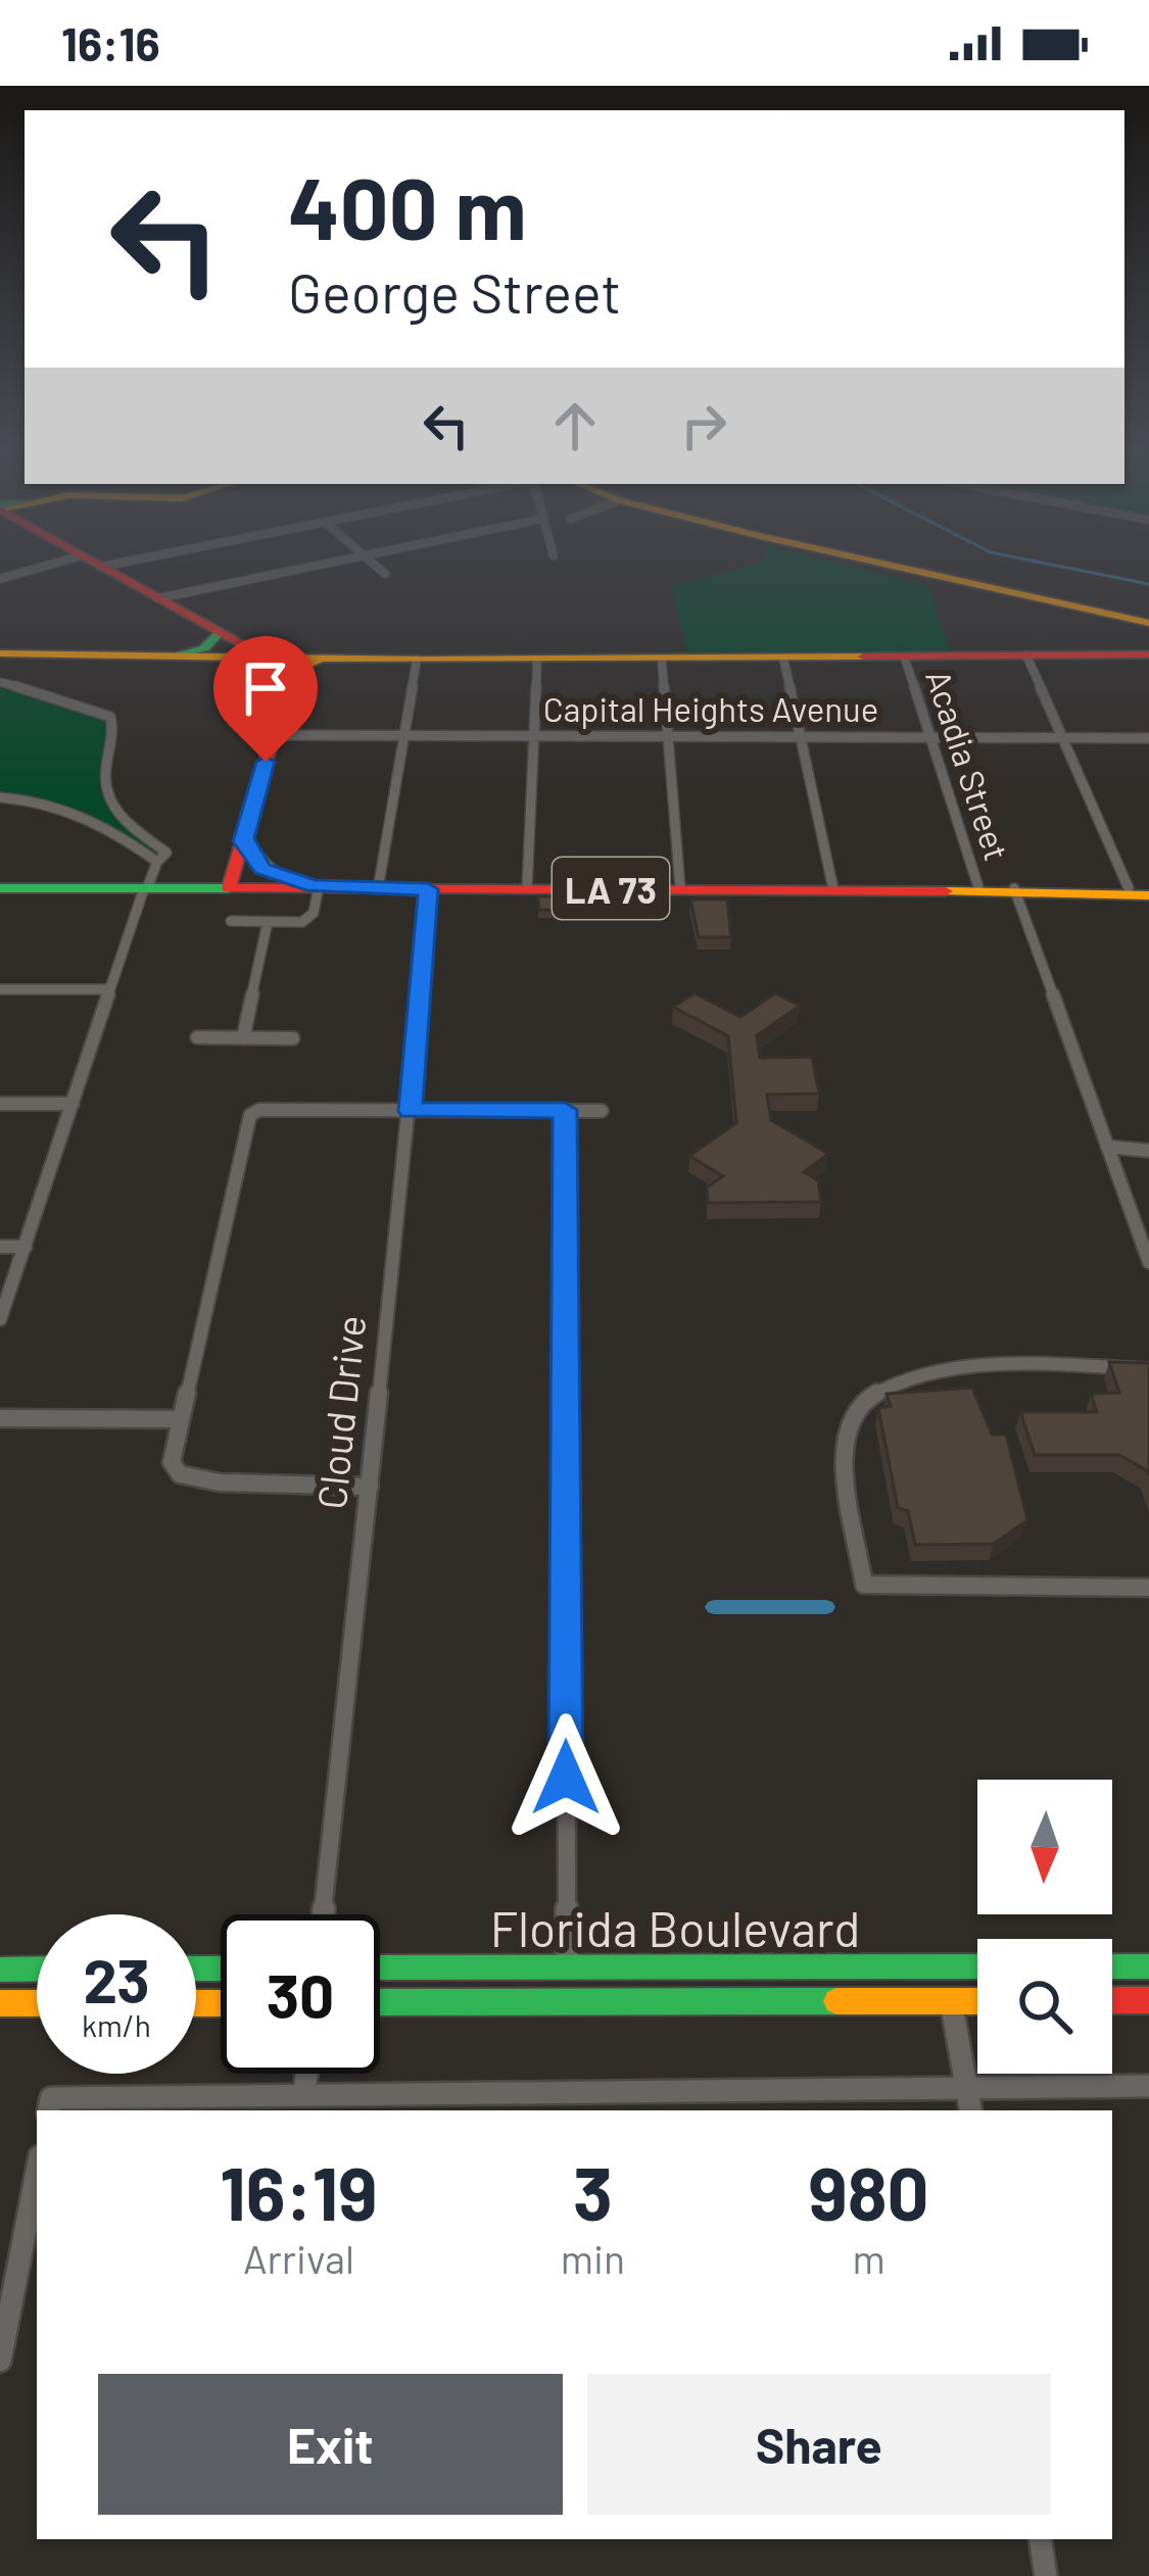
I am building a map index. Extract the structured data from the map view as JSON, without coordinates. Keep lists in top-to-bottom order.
{
  "streets": {
    "main road": ["LA 73", "Florida Boulevard"],
    "street": ["Capital Heights Avenue", "Acadia Street", "Cloud Drive"]
  },
  "crossings": [
    ["Capital Heights Avenue", "Acadia Street"],
    ["Acadia Street", "LA 73"],
    ["LA 73", "Cloud Drive"]
  ],
  "north": "bottom",
  "page": {
    "status": "16:16",
    "turn": ["400 m", "George Street"],
    "speed": "23 km/h",
    "limit": "30",
    "eta": [
      "16:19",
      "Arrival",
      "3",
      "min",
      "980",
      "m"
    ],
    "buttons": ["Exit", "Share"]
  }
}
